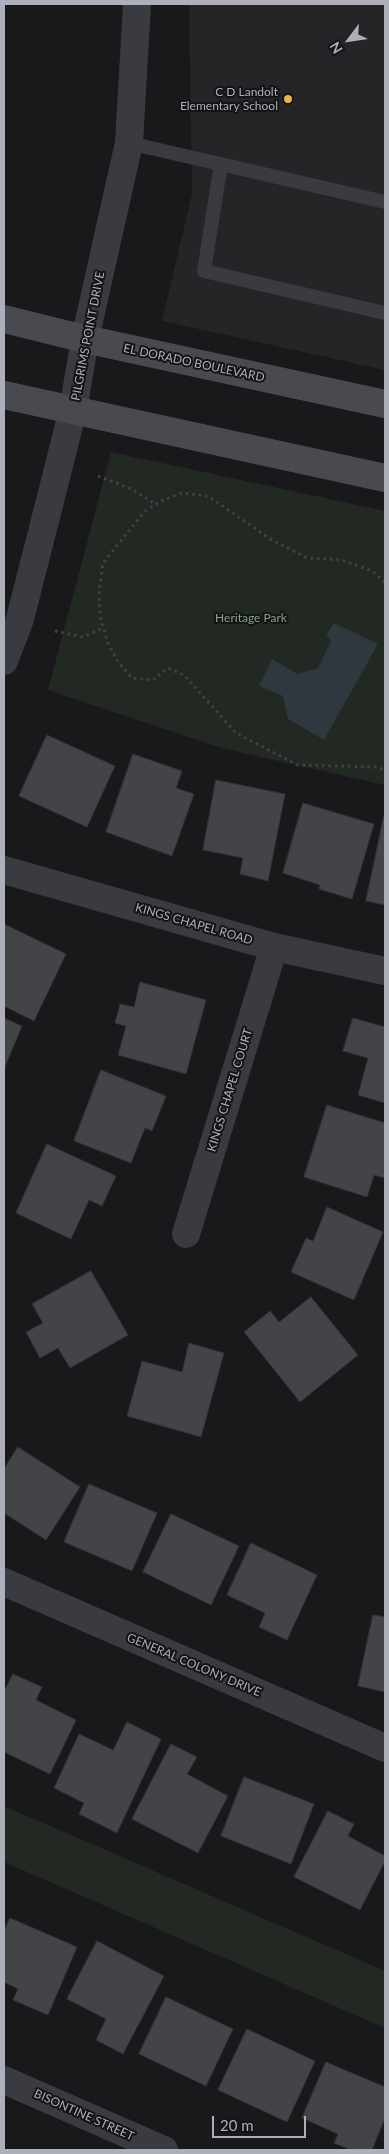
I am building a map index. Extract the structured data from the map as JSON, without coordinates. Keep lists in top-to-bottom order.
{
  "streets": {
    "main road": ["EL DORADO BOULEVARD"],
    "street": [
      "PILGRIMS POINT DRIVE",
      "KINGS CHAPEL ROAD",
      "KINGS CHAPEL COURT",
      "GENERAL COLONY DRIVE",
      "BISONTINE STREET"
    ]
  },
  "crossings": [
    ["PILGRIMS POINT DRIVE", "EL DORADO BOULEVARD"],
    ["KINGS CHAPEL ROAD", "KINGS CHAPEL COURT"]
  ],
  "parks": ["Heritage Park"],
  "places": ["C D Landolt Elementary School"],
  "scale_bar": "20 m",
  "north": "bottom left"
}
